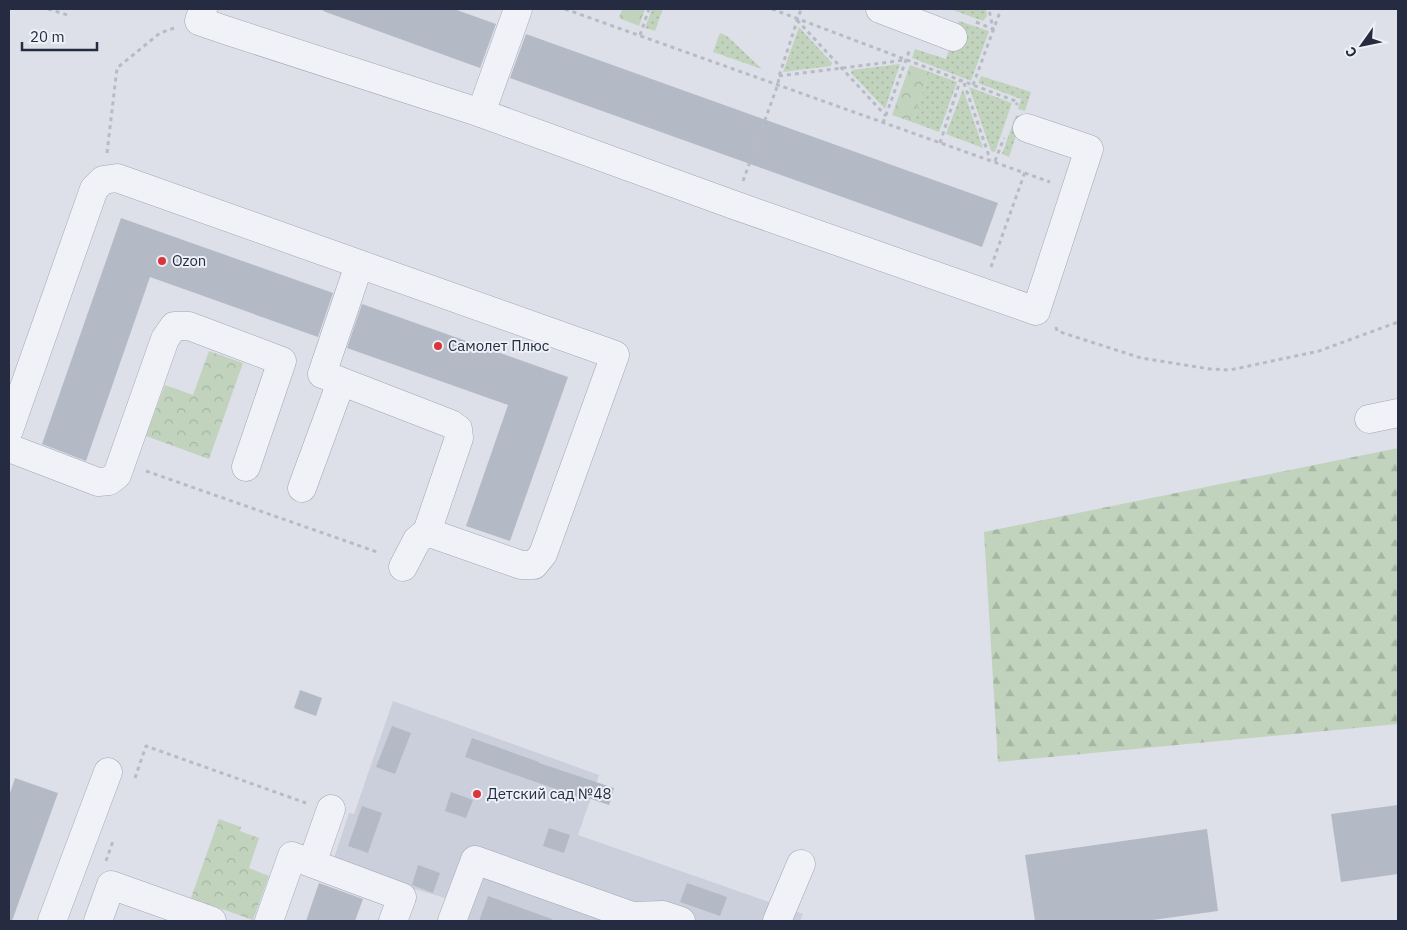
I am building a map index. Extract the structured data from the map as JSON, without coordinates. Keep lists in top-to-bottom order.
{
  "places": ["Ozon", "Самолет Плюс", "Детский сад №48"],
  "scale_bar": "20 m",
  "north": "bottom left"
}
